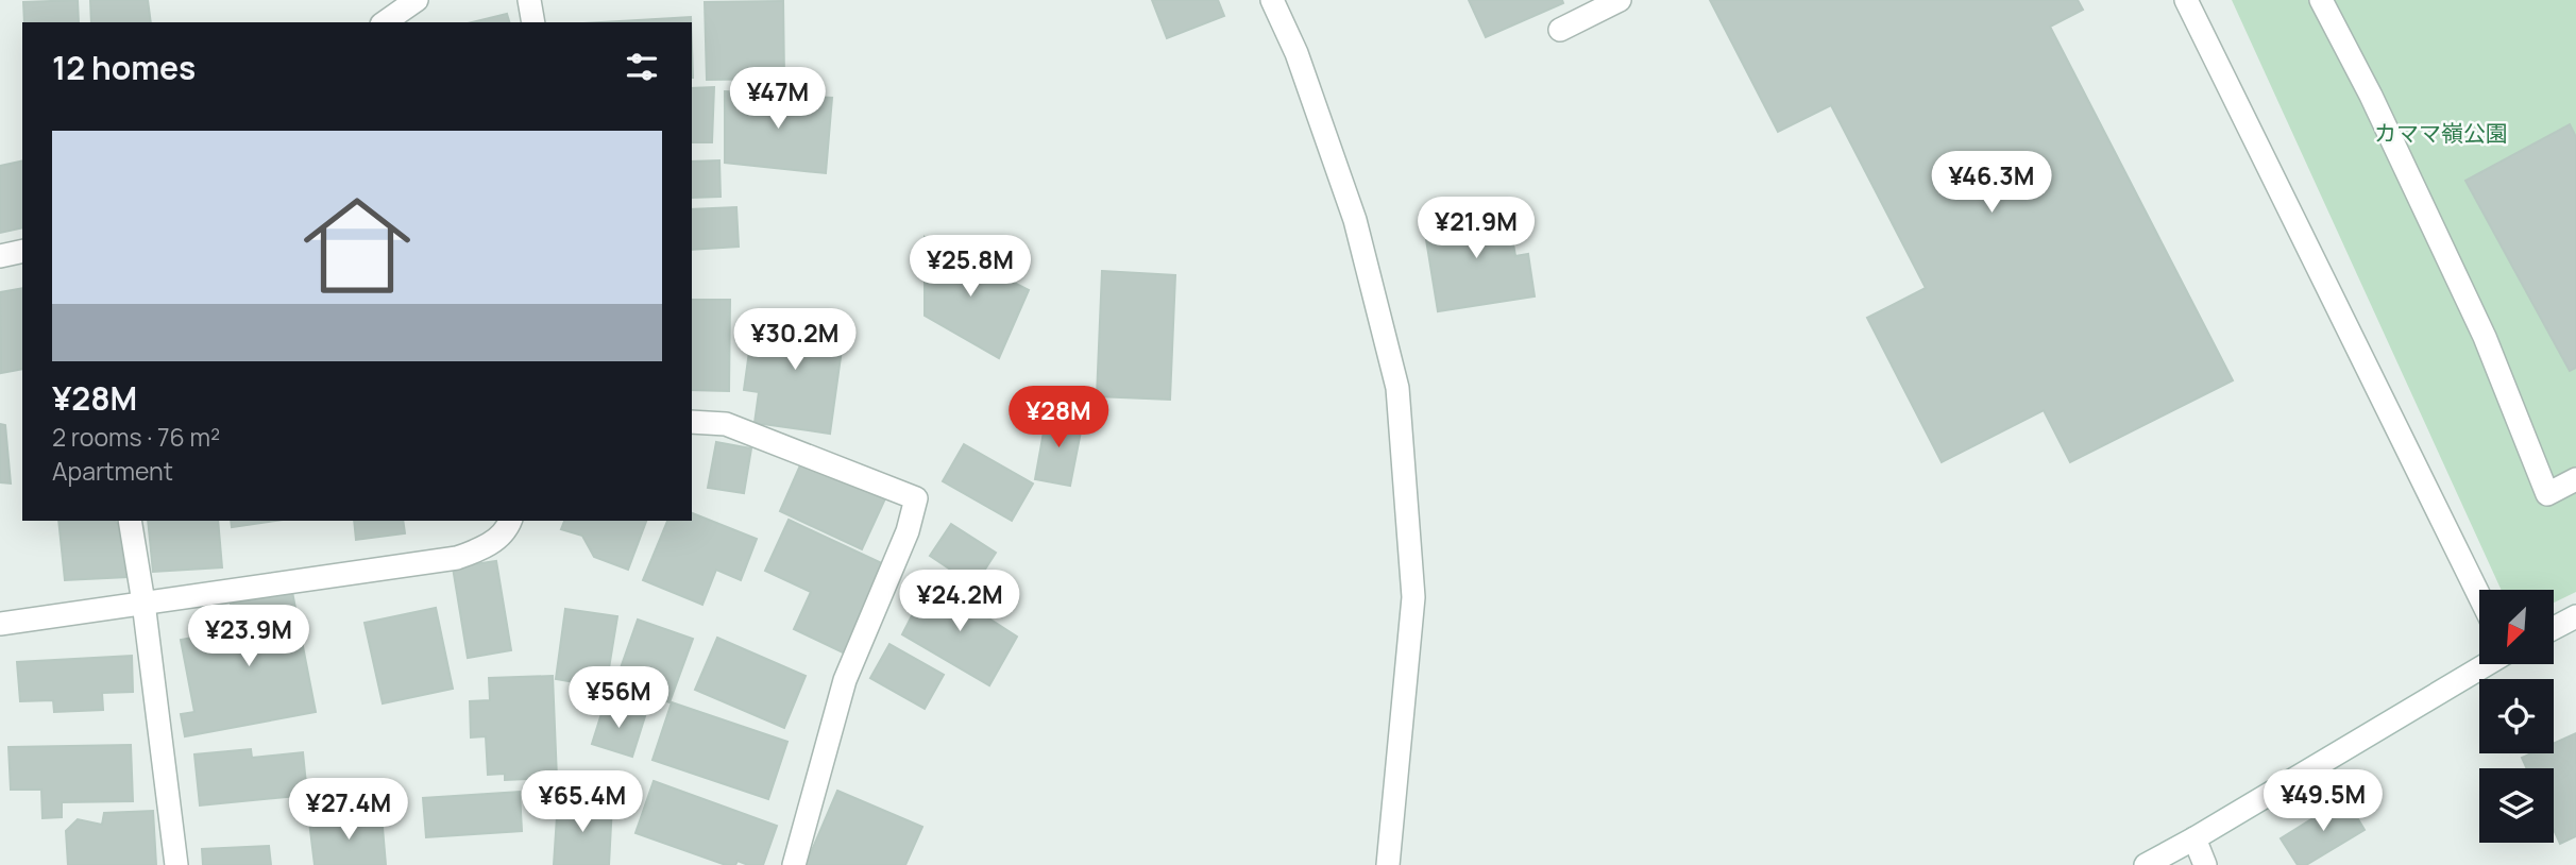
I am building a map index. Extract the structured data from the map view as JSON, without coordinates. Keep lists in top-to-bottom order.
{
  "parks": ["カママ嶺公園"],
  "north": "bottom left",
  "page": {
    "heading": "12 homes",
    "price": [
      "¥47M",
      "¥46.3M",
      "¥21.9M",
      "¥25.8M",
      "¥30.2M",
      "¥28M",
      "¥24.2M",
      "¥23.9M",
      "¥56M",
      "¥49.5M",
      "¥65.4M",
      "¥27.4M"
    ],
    "list": [
      {
        "name": "¥28M",
        "note": "2 rooms · 76 m² · Apartment"
      }
    ]
  }
}
